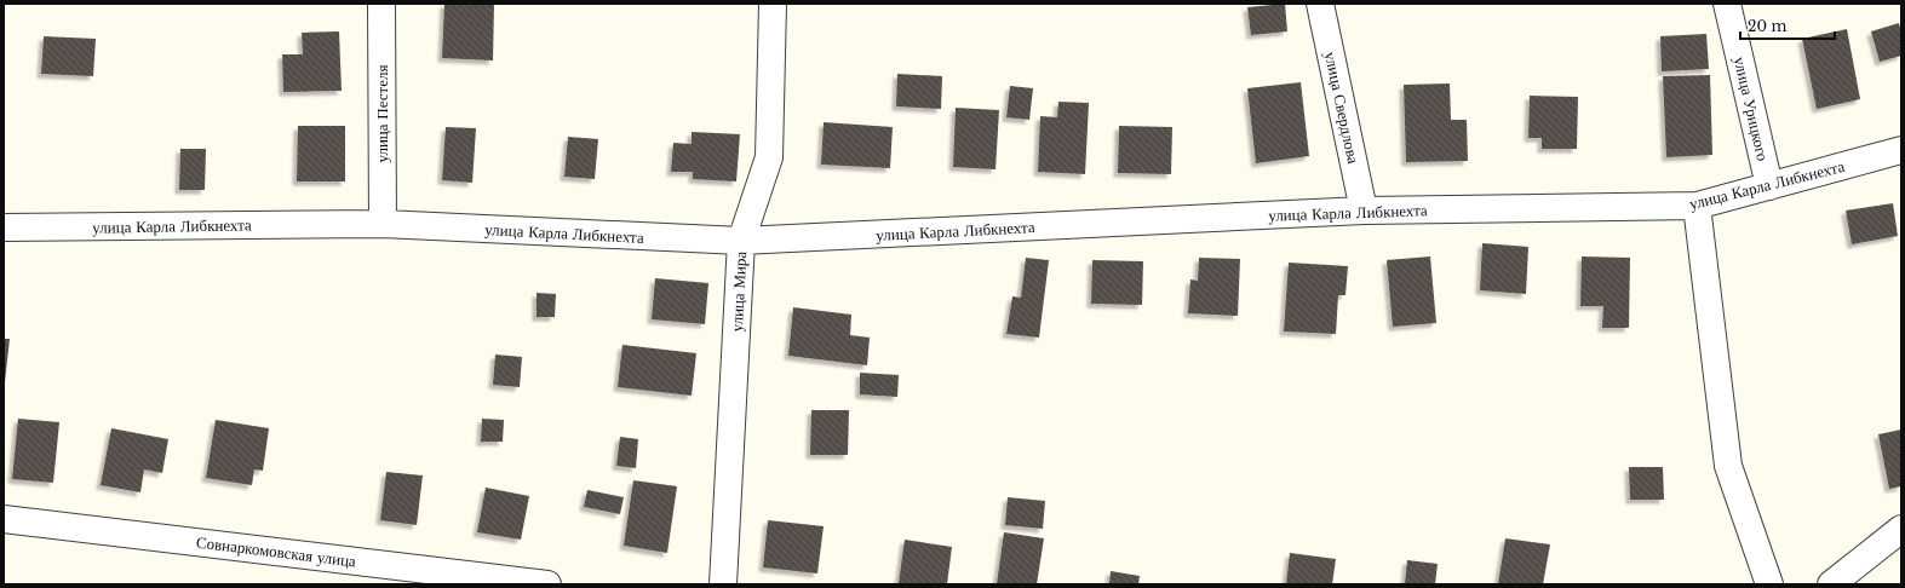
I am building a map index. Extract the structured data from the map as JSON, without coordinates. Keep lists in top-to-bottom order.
{
  "streets": {
    "street": [
      "улица Свердлова",
      "улица Урицкого",
      "улица Пестеля",
      "улица Карла Либкнехта",
      "улица Мира",
      "Совнаркомовская улица"
    ]
  },
  "crossings": [
    ["улица Свердлова", "улица Карла Либкнехта"],
    ["улица Урицкого", "улица Карла Либкнехта"],
    ["улица Пестеля", "улица Карла Либкнехта"],
    ["улица Карла Либкнехта", "улица Мира"]
  ],
  "scale_bar": "20 m"
}
